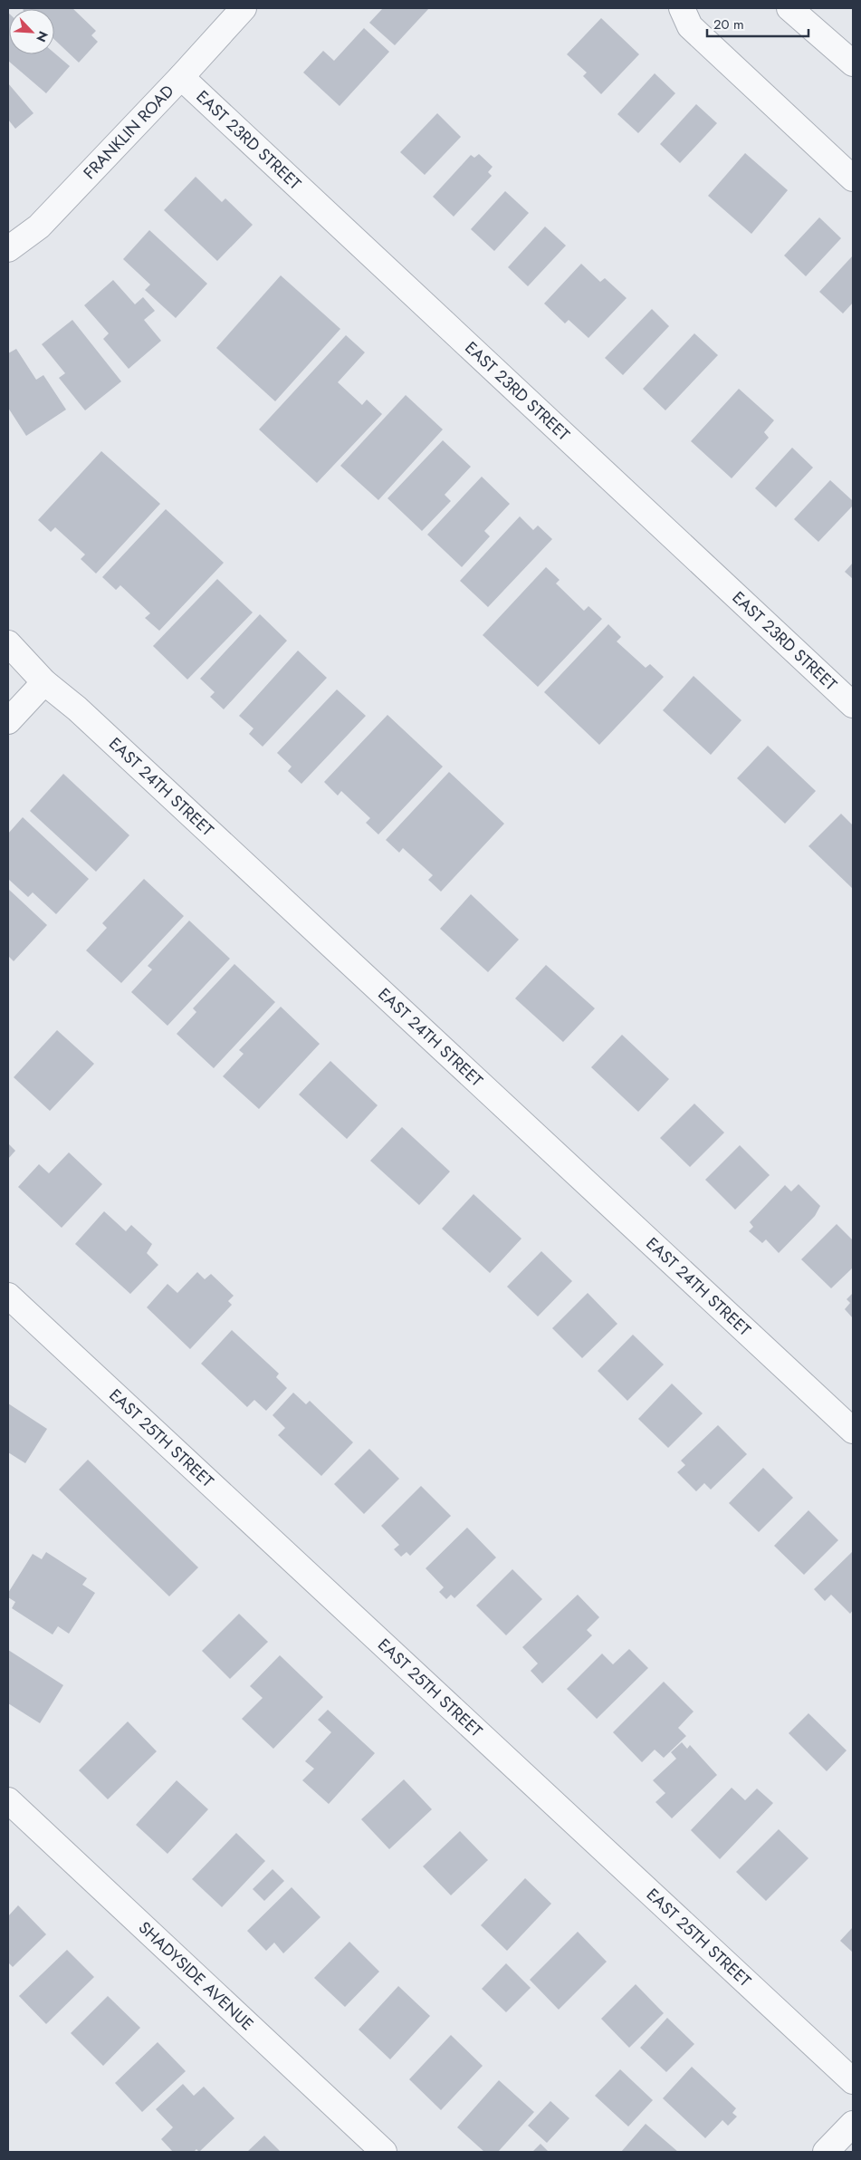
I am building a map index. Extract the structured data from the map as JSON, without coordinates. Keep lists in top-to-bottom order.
{
  "streets": {
    "street": [
      "FRANKLIN ROAD",
      "EAST 23RD STREET",
      "EAST 24TH STREET",
      "EAST 25TH STREET",
      "SHADYSIDE AVENUE"
    ]
  },
  "crossings": [
    ["FRANKLIN ROAD", "EAST 23RD STREET"]
  ],
  "scale_bar": "20 m",
  "north": "bottom right"
}
